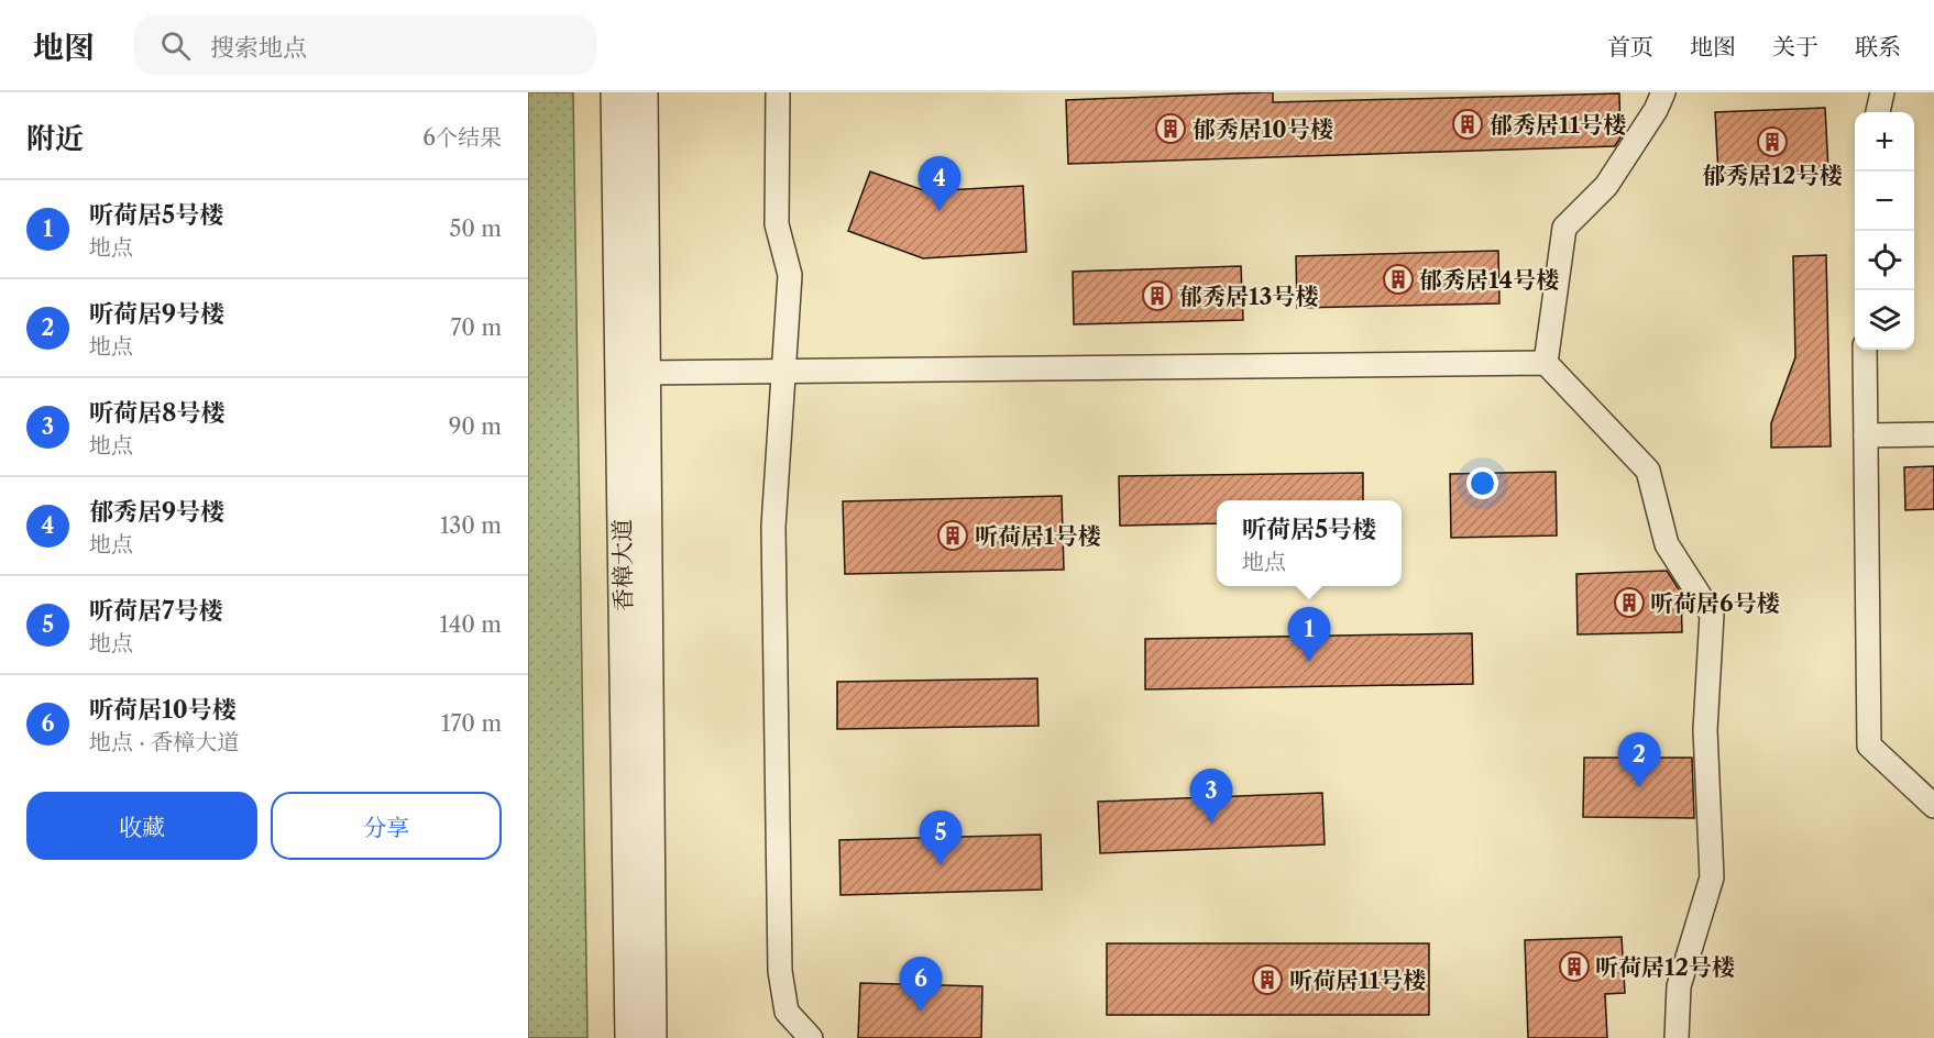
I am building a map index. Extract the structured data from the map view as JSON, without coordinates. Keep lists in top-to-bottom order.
{
  "streets": {
    "street": ["香樟大道"]
  },
  "places": {
    "building": [
      "郁秀居11号楼",
      "郁秀居10号楼",
      "郁秀居12号楼",
      "郁秀居14号楼",
      "郁秀居13号楼",
      "听荷居1号楼",
      "听荷居6号楼",
      "听荷居12号楼",
      "听荷居11号楼"
    ]
  },
  "page": {
    "header": "地图",
    "search": "搜索地点",
    "nav": [
      "首页",
      "地图",
      "关于",
      "联系"
    ],
    "heading": ["附近", "6个结果"],
    "map_buttons": ["+", "−"],
    "pins": [
      "4",
      "1",
      "2",
      "3",
      "5",
      "6"
    ],
    "list": [
      {
        "mark": "1",
        "name": "听荷居5号楼",
        "note": "地点",
        "value": "50 m"
      },
      {
        "mark": "2",
        "name": "听荷居9号楼",
        "note": "地点",
        "value": "70 m"
      },
      {
        "mark": "3",
        "name": "听荷居8号楼",
        "note": "地点",
        "value": "90 m"
      },
      {
        "mark": "4",
        "name": "郁秀居9号楼",
        "note": "地点",
        "value": "130 m"
      },
      {
        "mark": "5",
        "name": "听荷居7号楼",
        "note": "地点",
        "value": "140 m"
      },
      {
        "mark": "6",
        "name": "听荷居10号楼",
        "note": "地点 · 香樟大道",
        "value": "170 m"
      }
    ],
    "popup": ["听荷居5号楼", "地点"],
    "buttons": ["收藏", "分享"]
  }
}
